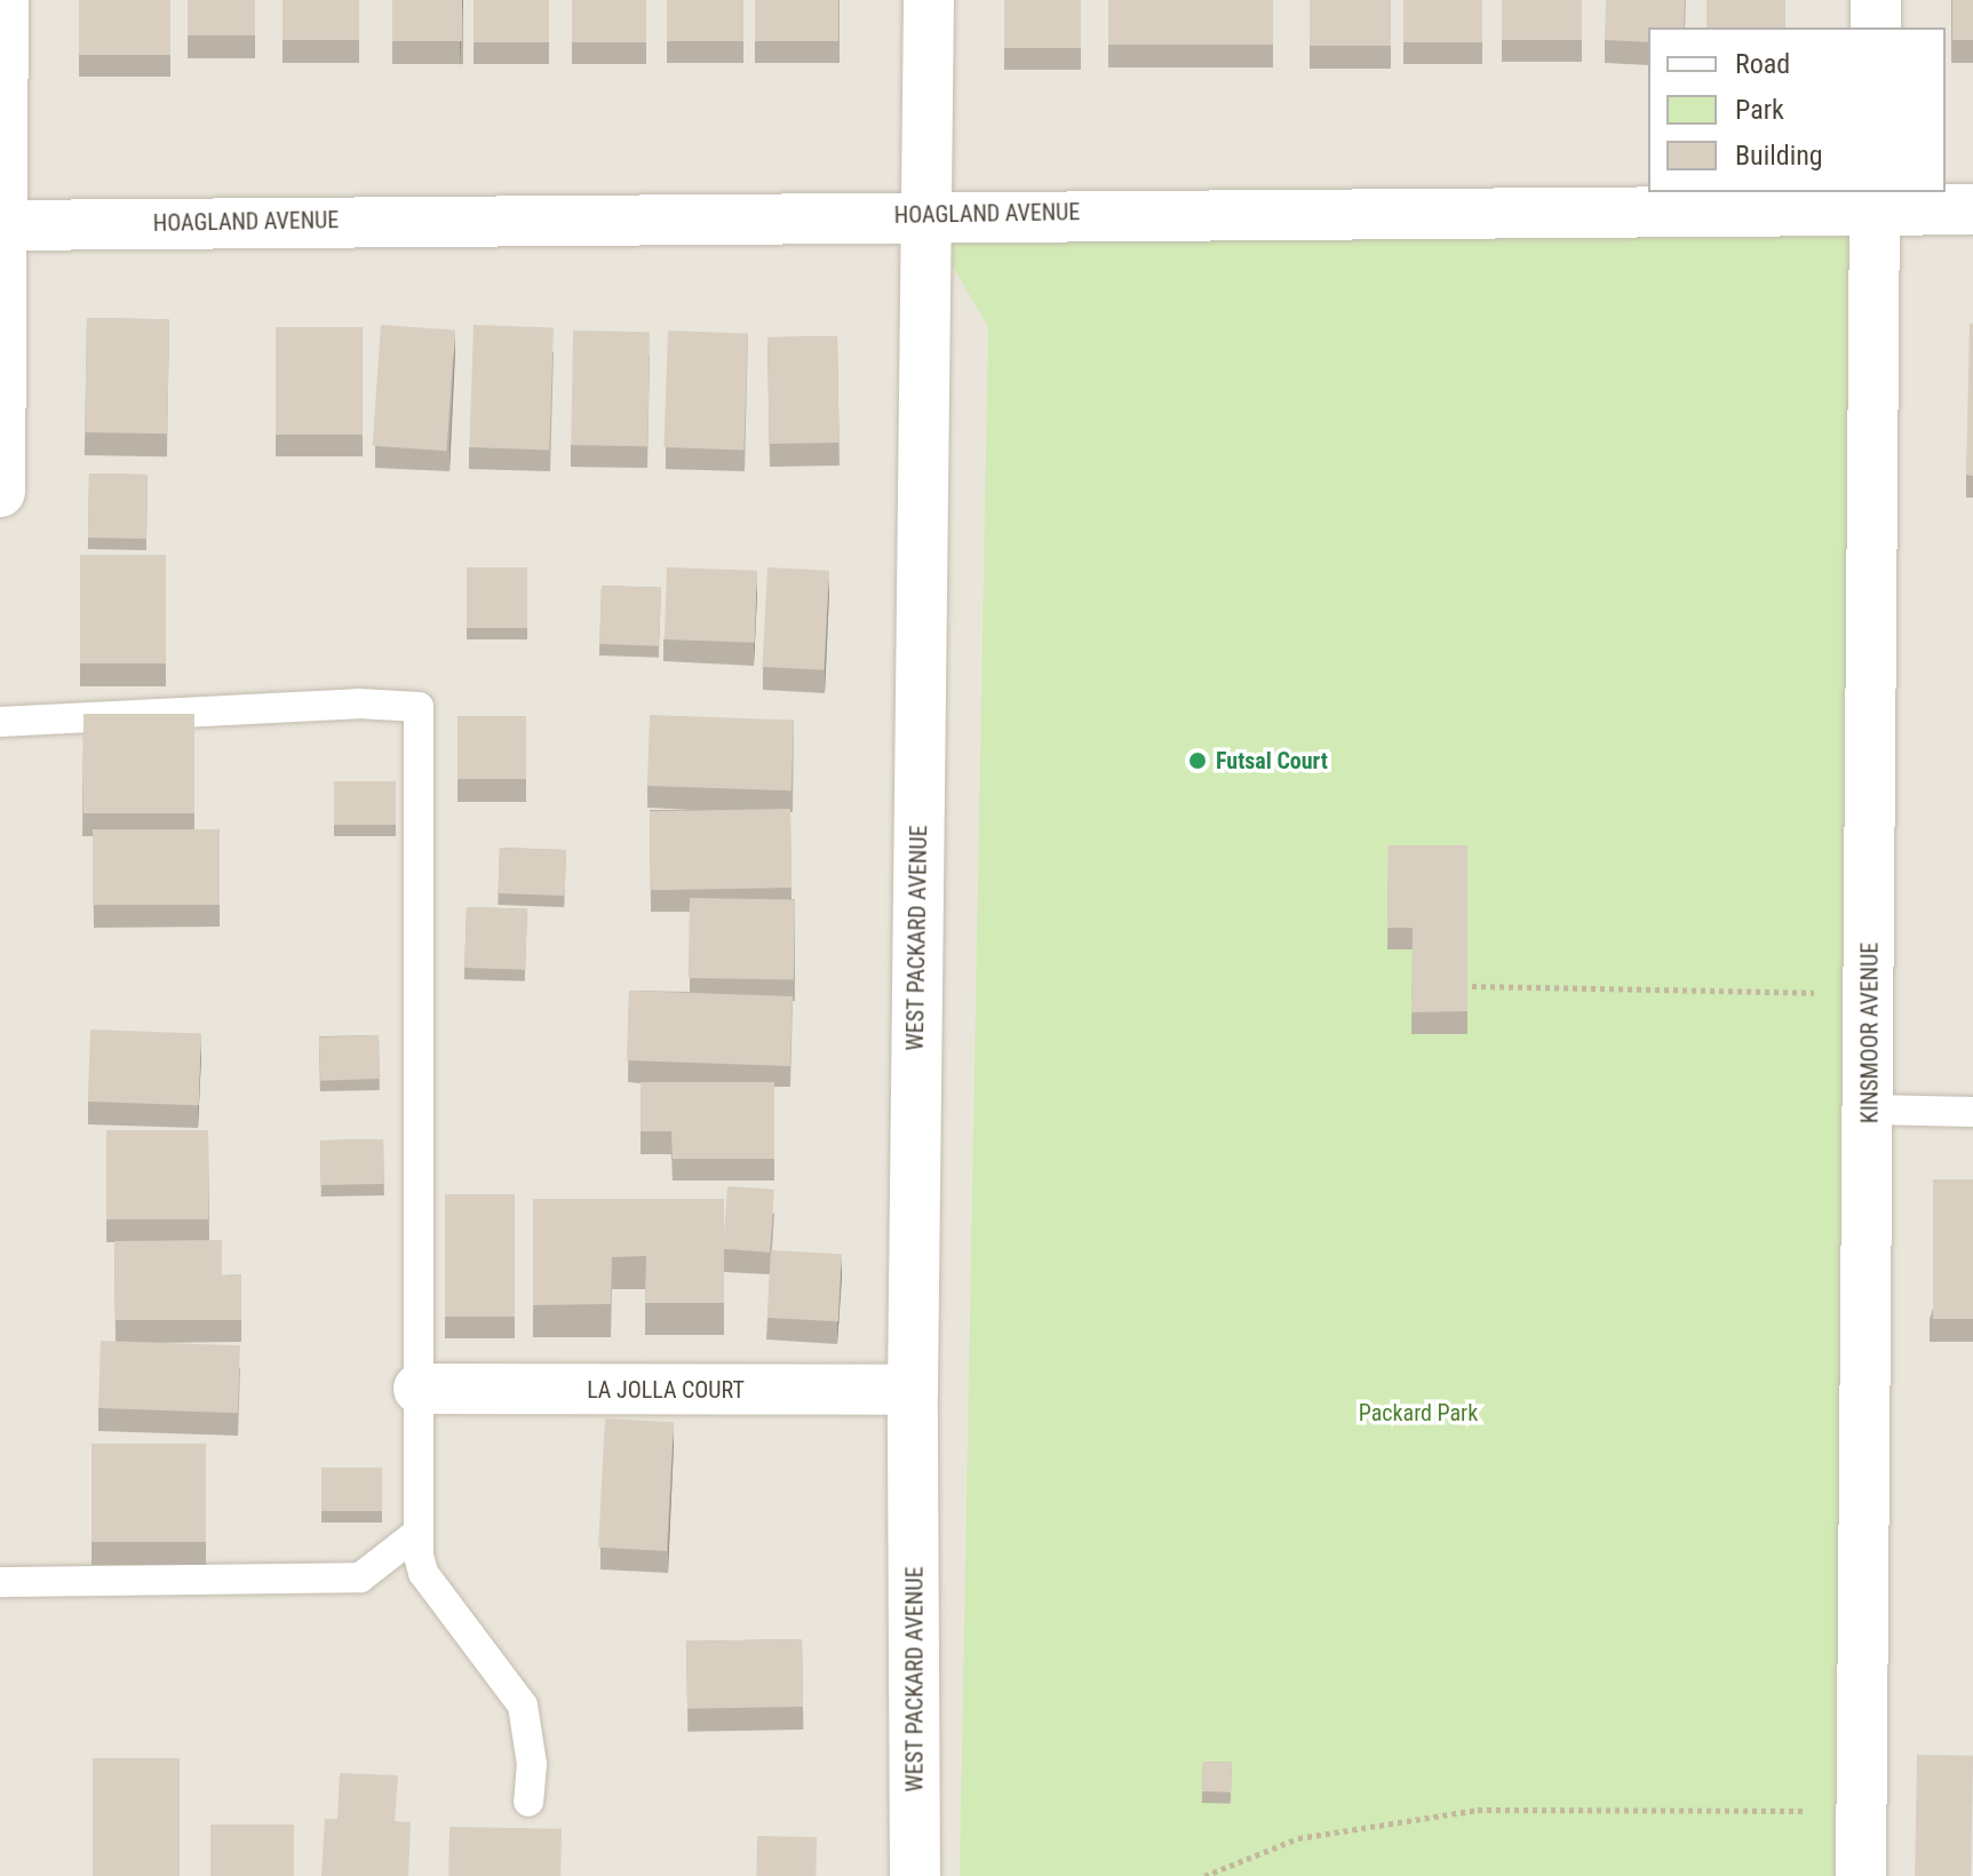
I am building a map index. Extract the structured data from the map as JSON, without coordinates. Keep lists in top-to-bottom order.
{
  "streets": {
    "street": [
      "HOAGLAND AVENUE",
      "WEST PACKARD AVENUE",
      "KINSMOOR AVENUE",
      "LA JOLLA COURT"
    ]
  },
  "crossings": [
    ["HOAGLAND AVENUE", "WEST PACKARD AVENUE"],
    ["HOAGLAND AVENUE", "KINSMOOR AVENUE"],
    ["WEST PACKARD AVENUE", "LA JOLLA COURT"]
  ],
  "parks": ["Packard Park"],
  "places": ["Futsal Court"],
  "legend": ["Road", "Park", "Building"]
}
